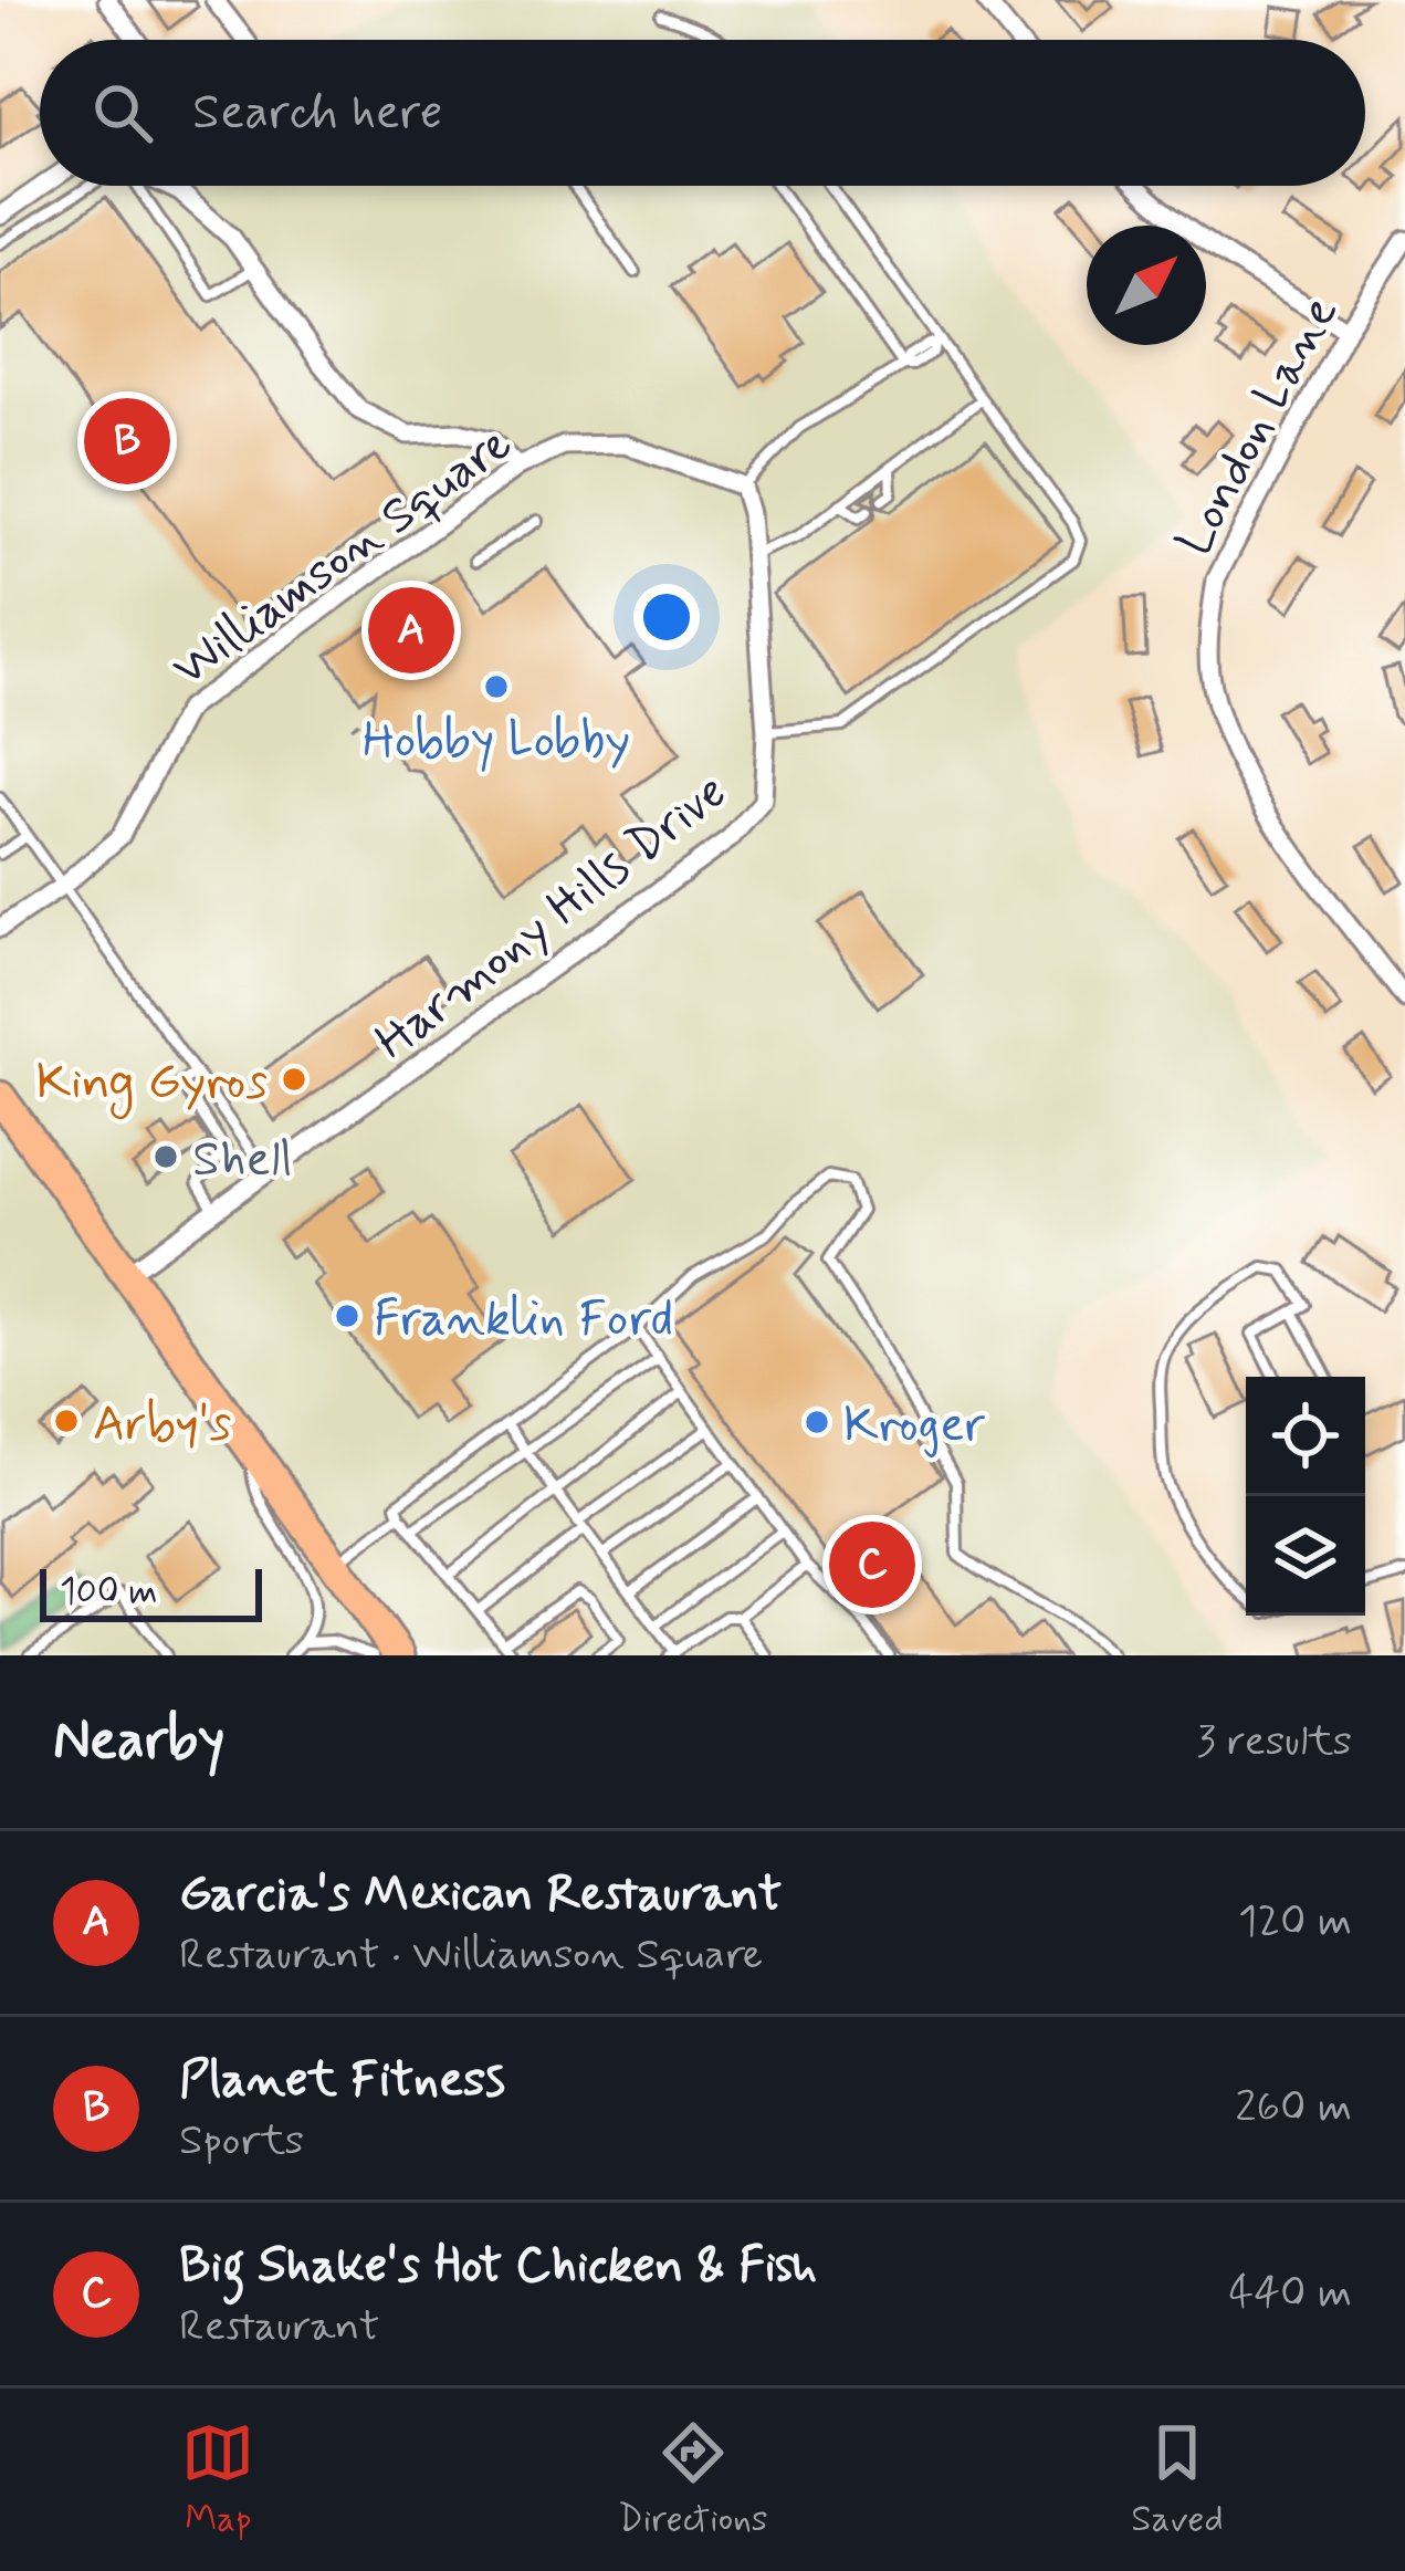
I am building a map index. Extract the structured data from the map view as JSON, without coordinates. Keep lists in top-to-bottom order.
{
  "streets": {
    "street": ["London Lane", "Williamson Square", "Harmony Hills Drive"]
  },
  "crossings": [
    ["Williamson Square", "Harmony Hills Drive"]
  ],
  "places": [
    "Hobby Lobby",
    "King Gyros",
    "Shell",
    "Franklin Ford",
    "Arby's",
    "Kroger"
  ],
  "scale_bar": "100 m",
  "north": "top right",
  "page": {
    "search": "Search here",
    "pins": ["B", "A", "C"],
    "scale": "100 m",
    "heading": ["Nearby", "3 results"],
    "list": [
      {
        "mark": "A",
        "name": "Garcia's Mexican Restaurant",
        "note": "Restaurant · Williamson Square",
        "value": "120 m"
      },
      {
        "mark": "B",
        "name": "Planet Fitness",
        "note": "Sports",
        "value": "260 m"
      },
      {
        "mark": "C",
        "name": "Big Shake's Hot Chicken & Fish",
        "note": "Restaurant",
        "value": "440 m"
      }
    ],
    "nav": ["Map", "Directions", "Saved"]
  }
}
